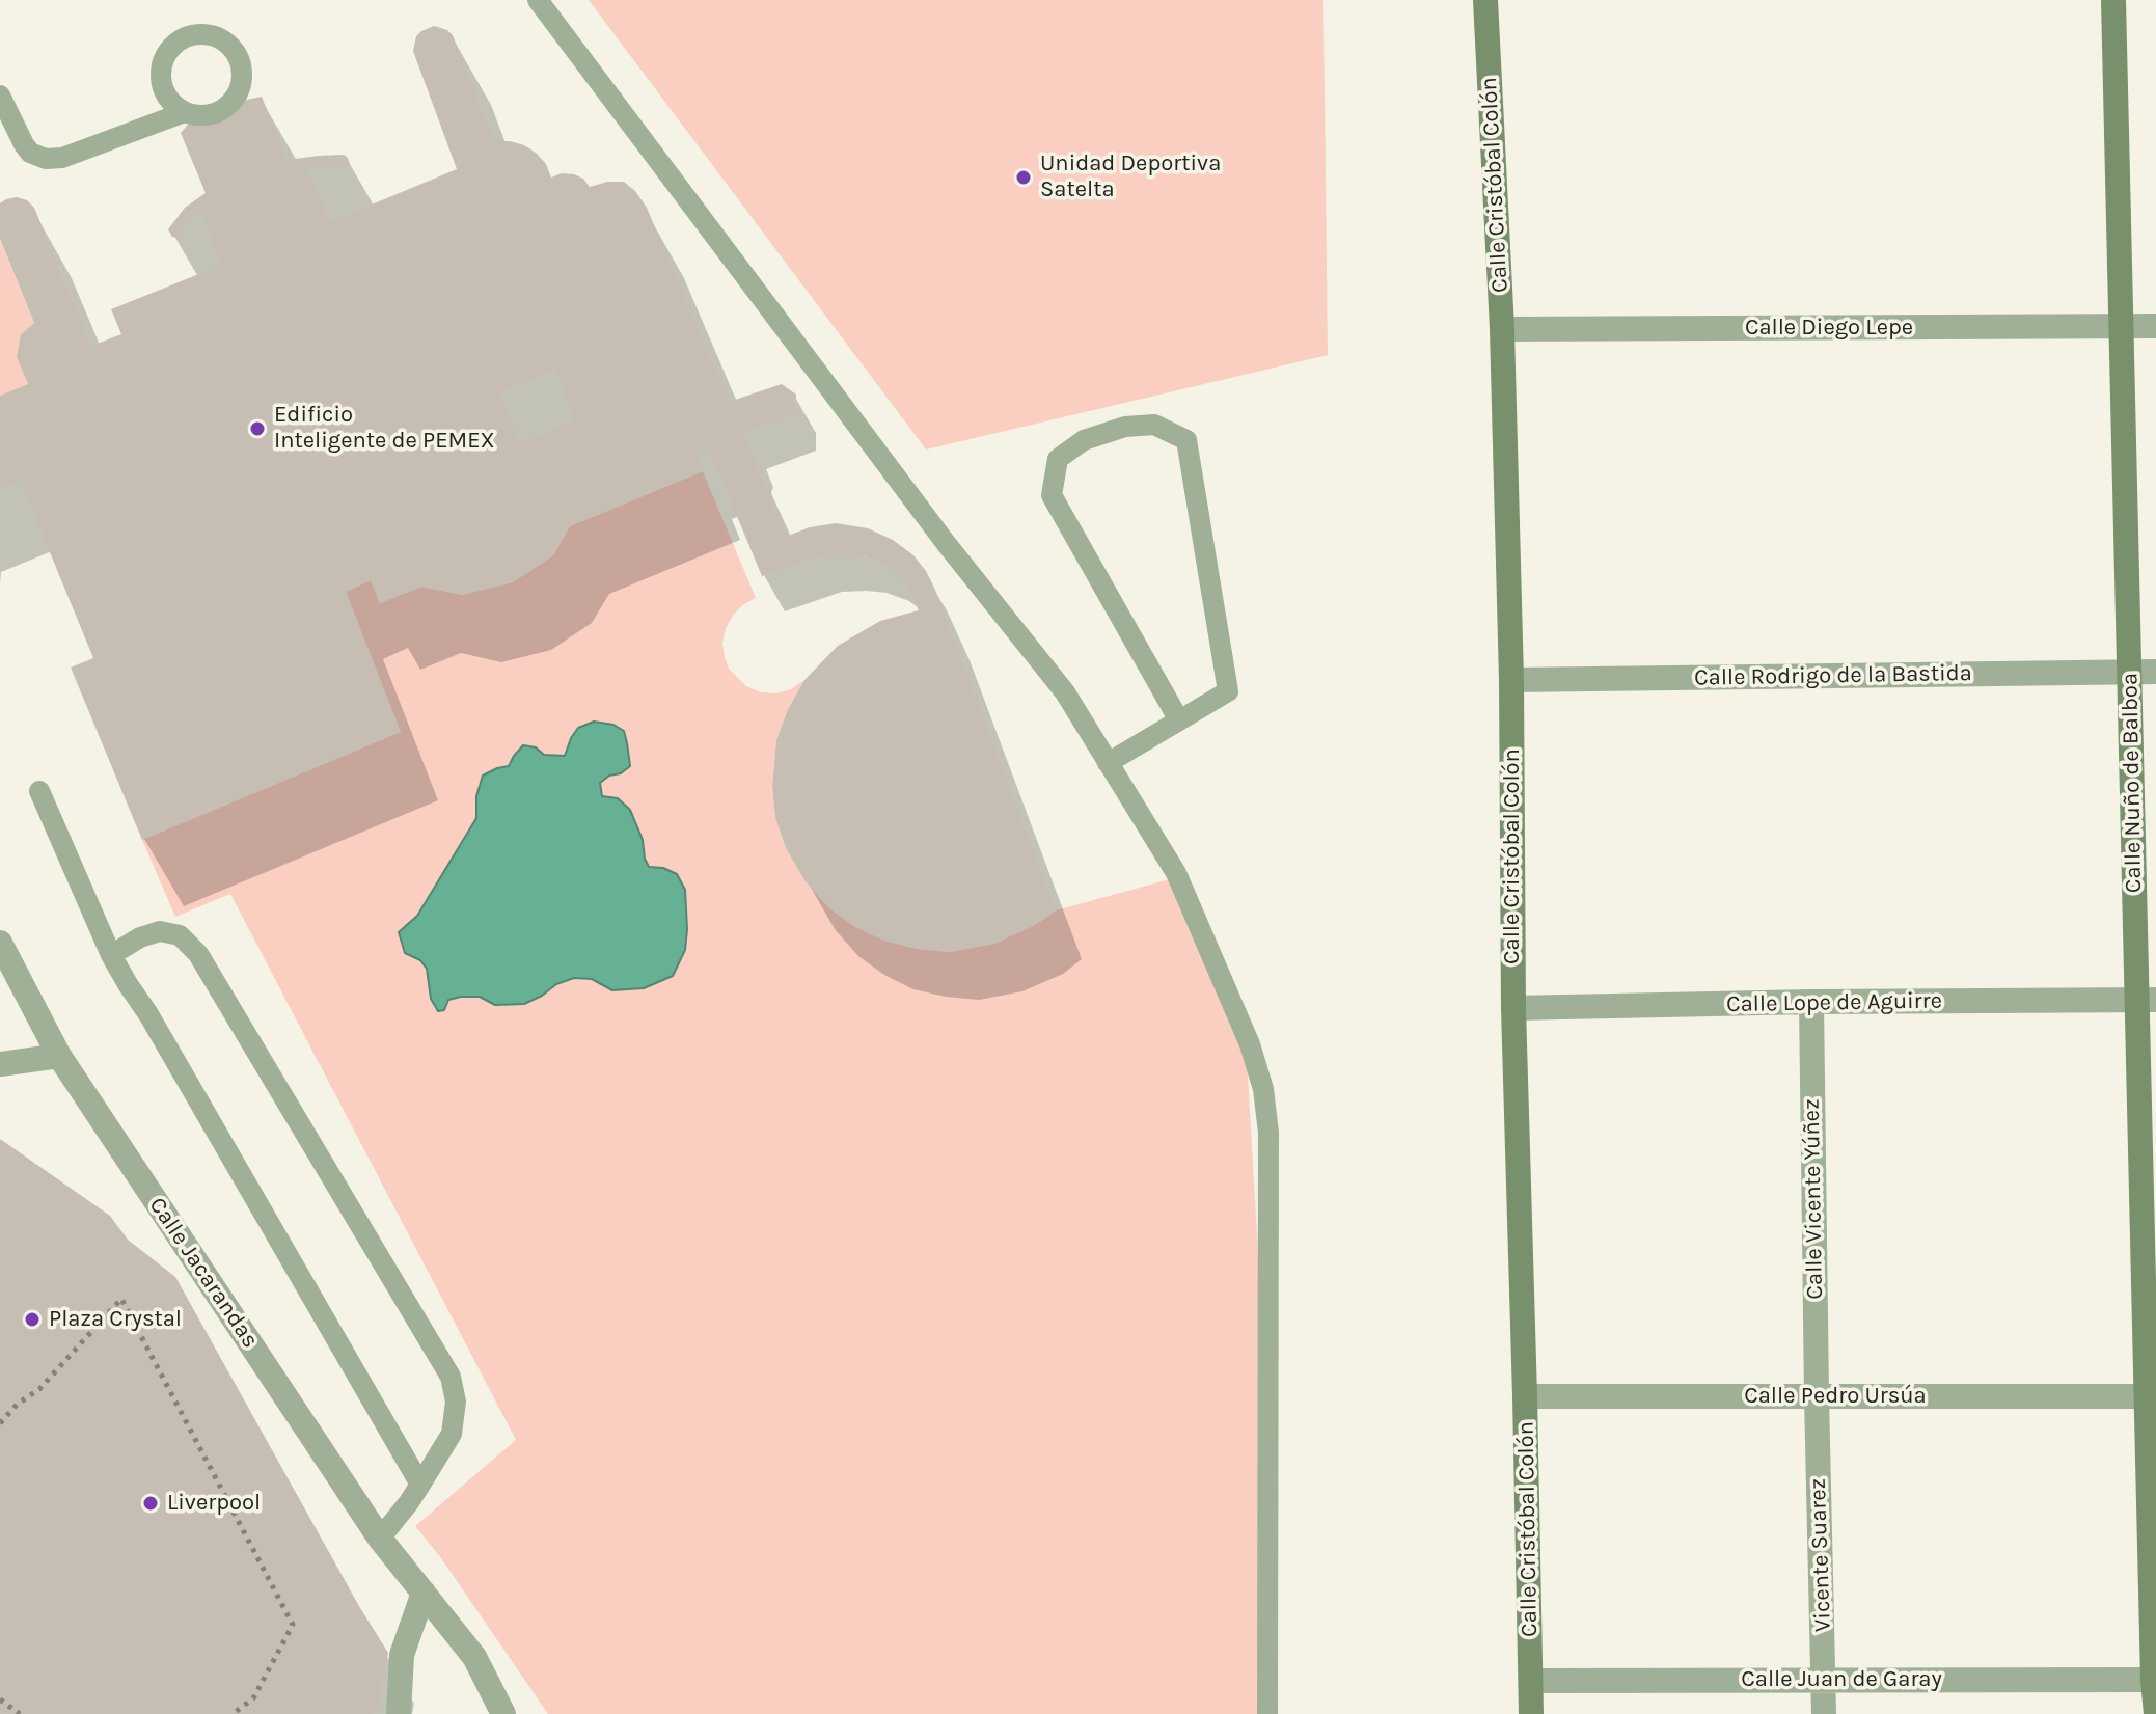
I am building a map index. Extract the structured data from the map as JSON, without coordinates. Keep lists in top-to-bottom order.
{
  "streets": {
    "main road": ["Calle Cristóbal Colón", "Calle Nuño de Balboa"],
    "street": [
      "Calle Diego Lepe",
      "Calle Rodrigo de la Bastida",
      "Calle Lope de Aguirre",
      "Calle Vicente Yúñez",
      "Calle Jacarandas",
      "Calle Pedro Ursúa",
      "Vicente Suarez",
      "Calle Juan de Garay"
    ]
  },
  "crossings": [
    ["Calle Cristóbal Colón", "Calle Diego Lepe"],
    ["Calle Cristóbal Colón", "Calle Rodrigo de la Bastida"],
    ["Calle Cristóbal Colón", "Calle Lope de Aguirre"],
    ["Calle Cristóbal Colón", "Calle Pedro Ursúa"],
    ["Calle Cristóbal Colón", "Calle Juan de Garay"],
    ["Calle Diego Lepe", "Calle Nuño de Balboa"],
    ["Calle Rodrigo de la Bastida", "Calle Nuño de Balboa"],
    ["Calle Nuño de Balboa", "Calle Lope de Aguirre"],
    ["Calle Nuño de Balboa", "Calle Pedro Ursúa"],
    ["Calle Nuño de Balboa", "Calle Juan de Garay"],
    ["Calle Lope de Aguirre", "Calle Vicente Yúñez"],
    ["Calle Vicente Yúñez", "Calle Pedro Ursúa"],
    ["Calle Vicente Yúñez", "Vicente Suarez"],
    ["Calle Pedro Ursúa", "Vicente Suarez"],
    ["Vicente Suarez", "Calle Juan de Garay"]
  ],
  "places": [
    "Unidad Deportiva Satelta",
    "Edificio Inteligente de PEMEX",
    "Plaza Crystal",
    "Liverpool"
  ]
}
